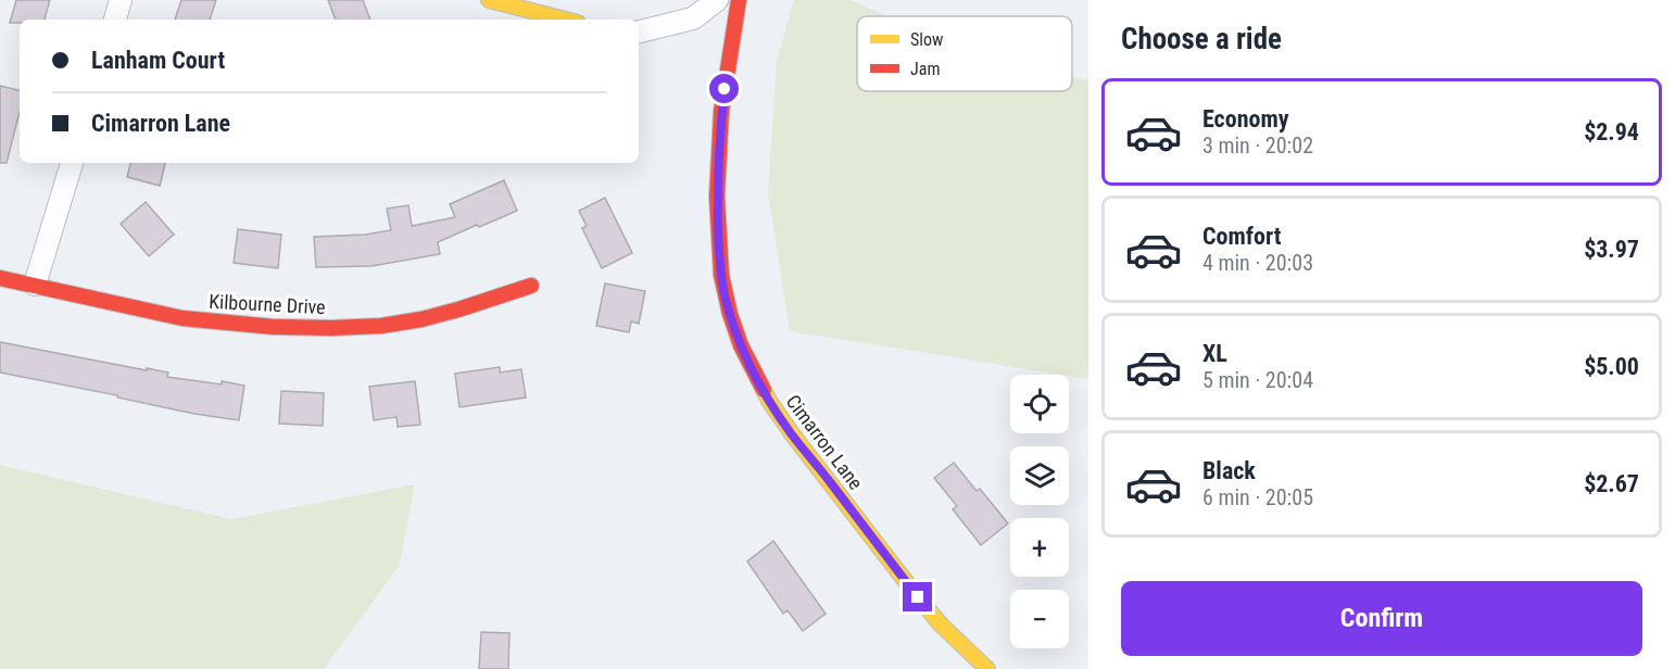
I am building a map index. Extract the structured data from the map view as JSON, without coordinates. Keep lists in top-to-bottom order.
{
  "streets": {
    "street": ["Kilbourne Drive", "Cimarron Lane"]
  },
  "legend": ["Slow", "Jam"],
  "page": {
    "heading": "Choose a ride",
    "banner": ["Lanham Court", "Cimarron Lane"],
    "list": [
      {
        "name": "Economy",
        "note": "3 min · 20:02",
        "value": "$2.94"
      },
      {
        "name": "Comfort",
        "note": "4 min · 20:03",
        "value": "$3.97"
      },
      {
        "name": "XL",
        "note": "5 min · 20:04",
        "value": "$5.00"
      },
      {
        "name": "Black",
        "note": "6 min · 20:05",
        "value": "$2.67"
      }
    ],
    "map_buttons": ["+", "−"],
    "buttons": "Confirm"
  }
}
